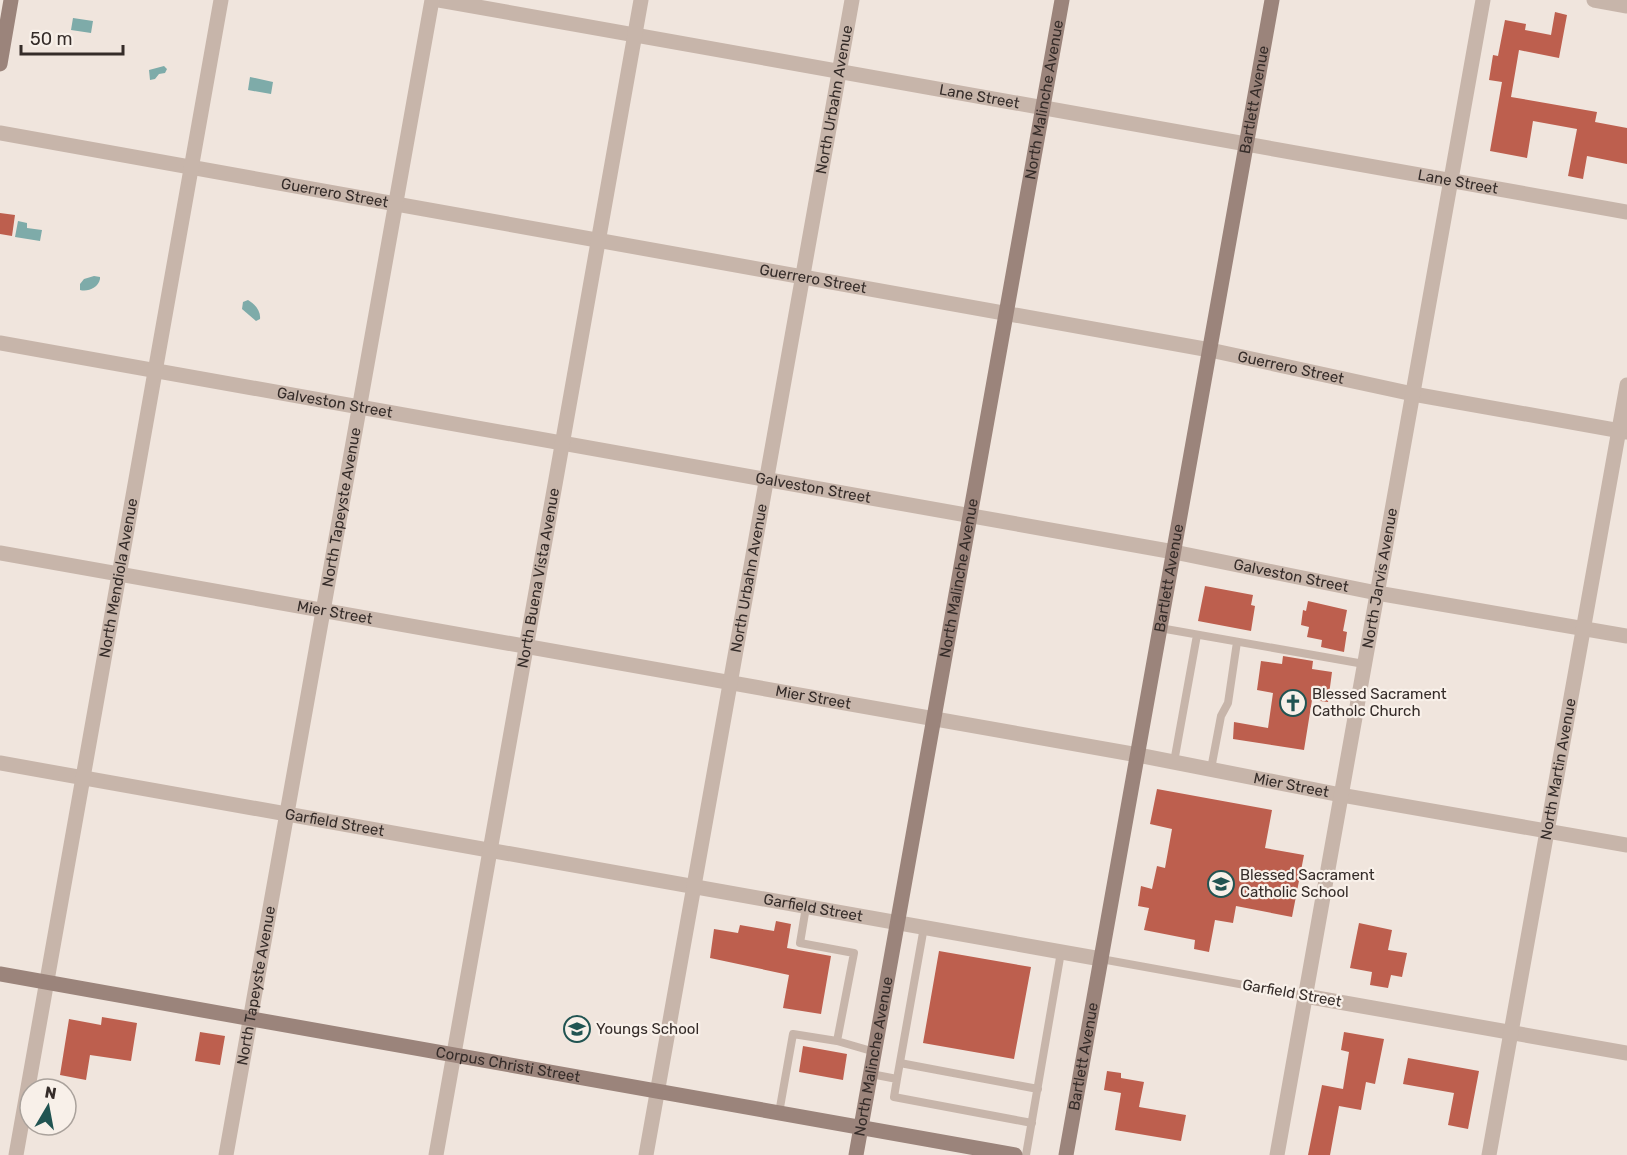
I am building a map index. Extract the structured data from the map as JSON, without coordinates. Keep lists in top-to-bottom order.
{
  "streets": {
    "main road": ["North Malinche Avenue", "Bartlett Avenue", "Corpus Christi Street"],
    "street": [
      "Lane Street",
      "North Urbahn Avenue",
      "Guerrero Street",
      "Galveston Street",
      "North Tapeyste Avenue",
      "North Mendiola Avenue",
      "North Buena Vista Avenue",
      "North Jarvis Avenue",
      "Mier Street",
      "North Martin Avenue",
      "Garfield Street"
    ]
  },
  "crossings": [
    ["Lane Street", "North Urbahn Avenue"],
    ["Lane Street", "North Malinche Avenue"],
    ["Lane Street", "Bartlett Avenue"],
    ["Lane Street", "North Buena Vista Avenue"],
    ["Lane Street", "North Jarvis Avenue"],
    ["North Urbahn Avenue", "Guerrero Street"],
    ["North Urbahn Avenue", "Galveston Street"],
    ["North Urbahn Avenue", "Mier Street"],
    ["North Urbahn Avenue", "Garfield Street"],
    ["North Urbahn Avenue", "Corpus Christi Street"],
    ["North Malinche Avenue", "Guerrero Street"],
    ["North Malinche Avenue", "Galveston Street"],
    ["North Malinche Avenue", "Mier Street"],
    ["North Malinche Avenue", "Garfield Street"],
    ["North Malinche Avenue", "Corpus Christi Street"],
    ["Bartlett Avenue", "Guerrero Street"],
    ["Bartlett Avenue", "Galveston Street"],
    ["Bartlett Avenue", "Mier Street"],
    ["Bartlett Avenue", "Garfield Street"],
    ["Guerrero Street", "North Tapeyste Avenue"],
    ["Guerrero Street", "North Mendiola Avenue"],
    ["Guerrero Street", "North Buena Vista Avenue"],
    ["Guerrero Street", "North Jarvis Avenue"],
    ["Guerrero Street", "North Martin Avenue"],
    ["Galveston Street", "North Tapeyste Avenue"],
    ["Galveston Street", "North Mendiola Avenue"],
    ["Galveston Street", "North Buena Vista Avenue"],
    ["Galveston Street", "North Jarvis Avenue"],
    ["Galveston Street", "North Martin Avenue"],
    ["North Tapeyste Avenue", "Mier Street"],
    ["North Tapeyste Avenue", "Garfield Street"],
    ["North Tapeyste Avenue", "Corpus Christi Street"],
    ["North Mendiola Avenue", "Mier Street"],
    ["North Mendiola Avenue", "Garfield Street"],
    ["North Mendiola Avenue", "Corpus Christi Street"],
    ["North Buena Vista Avenue", "Mier Street"],
    ["North Buena Vista Avenue", "Garfield Street"],
    ["North Buena Vista Avenue", "Corpus Christi Street"],
    ["North Jarvis Avenue", "Mier Street"],
    ["North Jarvis Avenue", "Garfield Street"],
    ["Mier Street", "North Martin Avenue"],
    ["North Martin Avenue", "Garfield Street"]
  ],
  "places": {
    "church": ["Blessed Sacrament Catholc Church"],
    "school or university": ["Blessed Sacrament Catholic School", "Youngs School"]
  },
  "scale_bar": "50 m",
  "north": "top"
}
